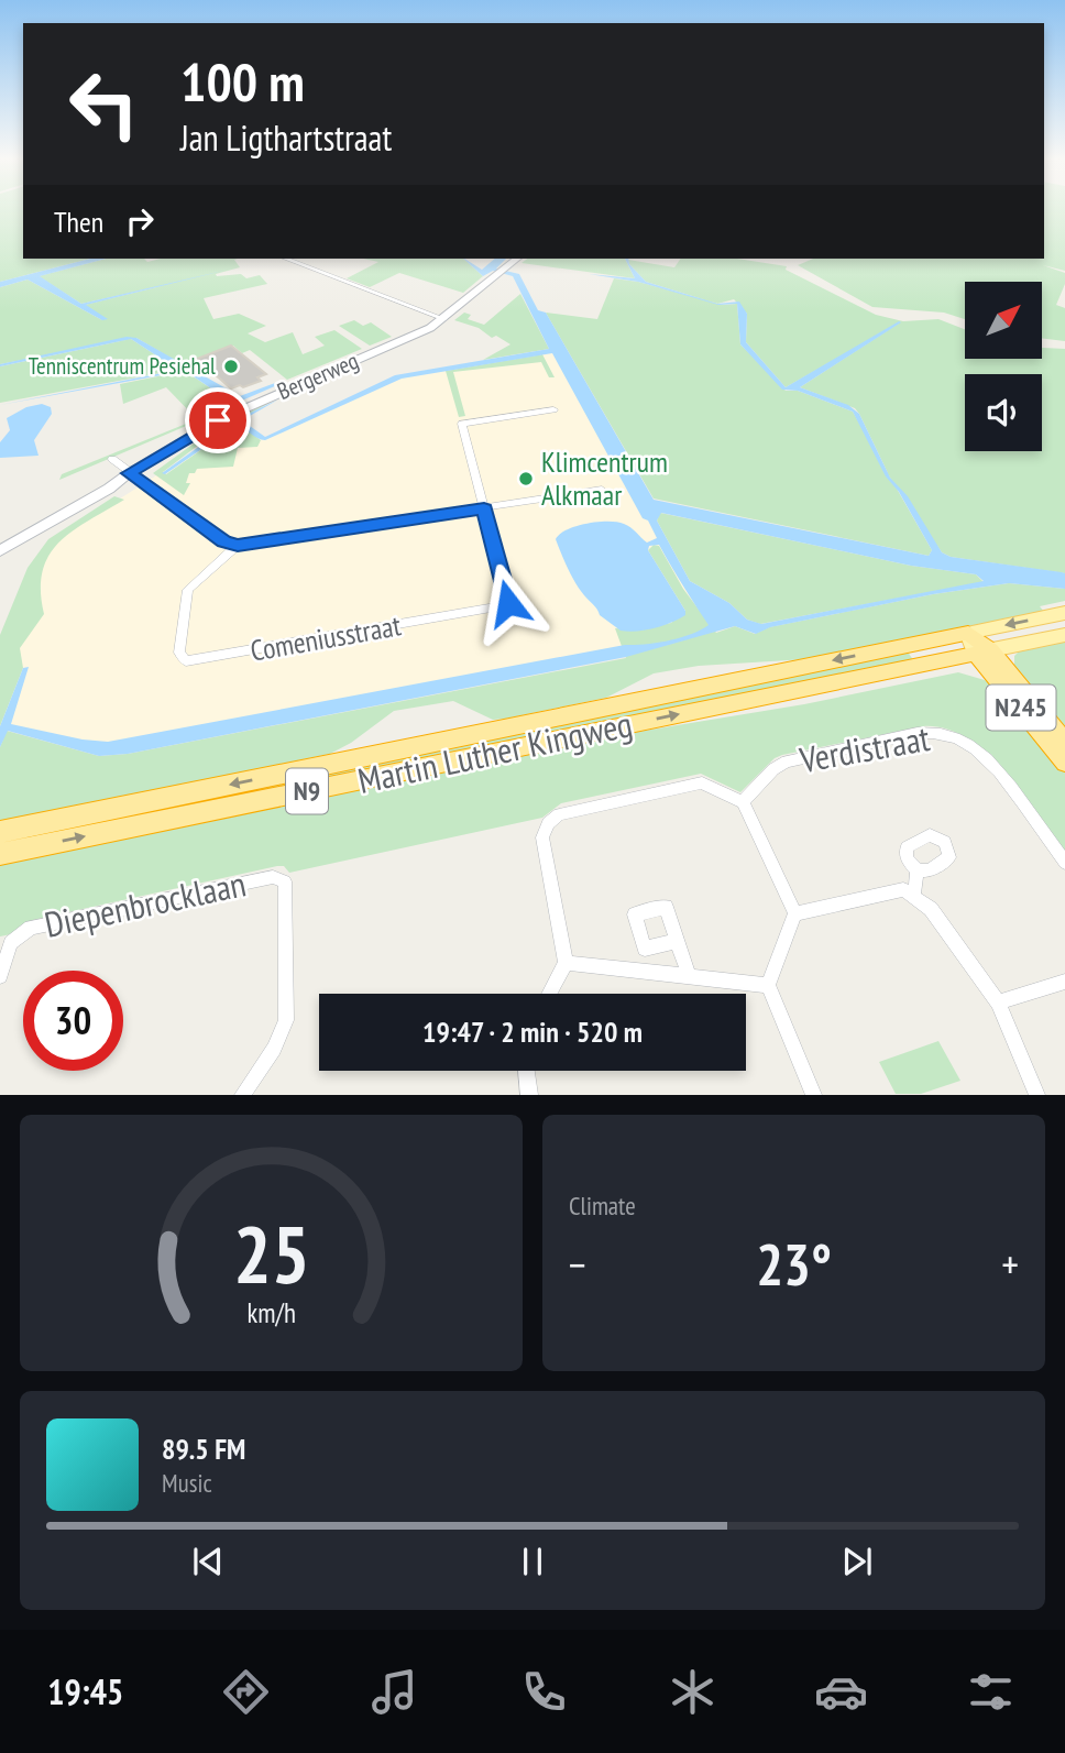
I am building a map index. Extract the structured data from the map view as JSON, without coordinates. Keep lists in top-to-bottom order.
{
  "streets": {
    "highway": ["N245", "Martin Luther Kingweg", "N9"],
    "main road": ["Bergerweg"],
    "street": ["Comeniusstraat", "Verdistraat", "Diepenbrocklaan"]
  },
  "crossings": [
    ["N245", "Martin Luther Kingweg"],
    ["N245", "N9"],
    ["Martin Luther Kingweg", "N9"]
  ],
  "places": ["Tenniscentrum Pesiehal", "Klimcentrum Alkmaar"],
  "north": "top right",
  "page": {
    "turn": ["100 m", "Jan Ligthartstraat"],
    "then": "Then",
    "limit": "30",
    "trip": "19:47 · 2 min · 520 m",
    "tile": "Climate",
    "heat": ["−", "23°", "+"],
    "song": ["89.5 FM", "Music"],
    "tabs": "19:45",
    "gauge": ["25", "km/h"]
  }
}
